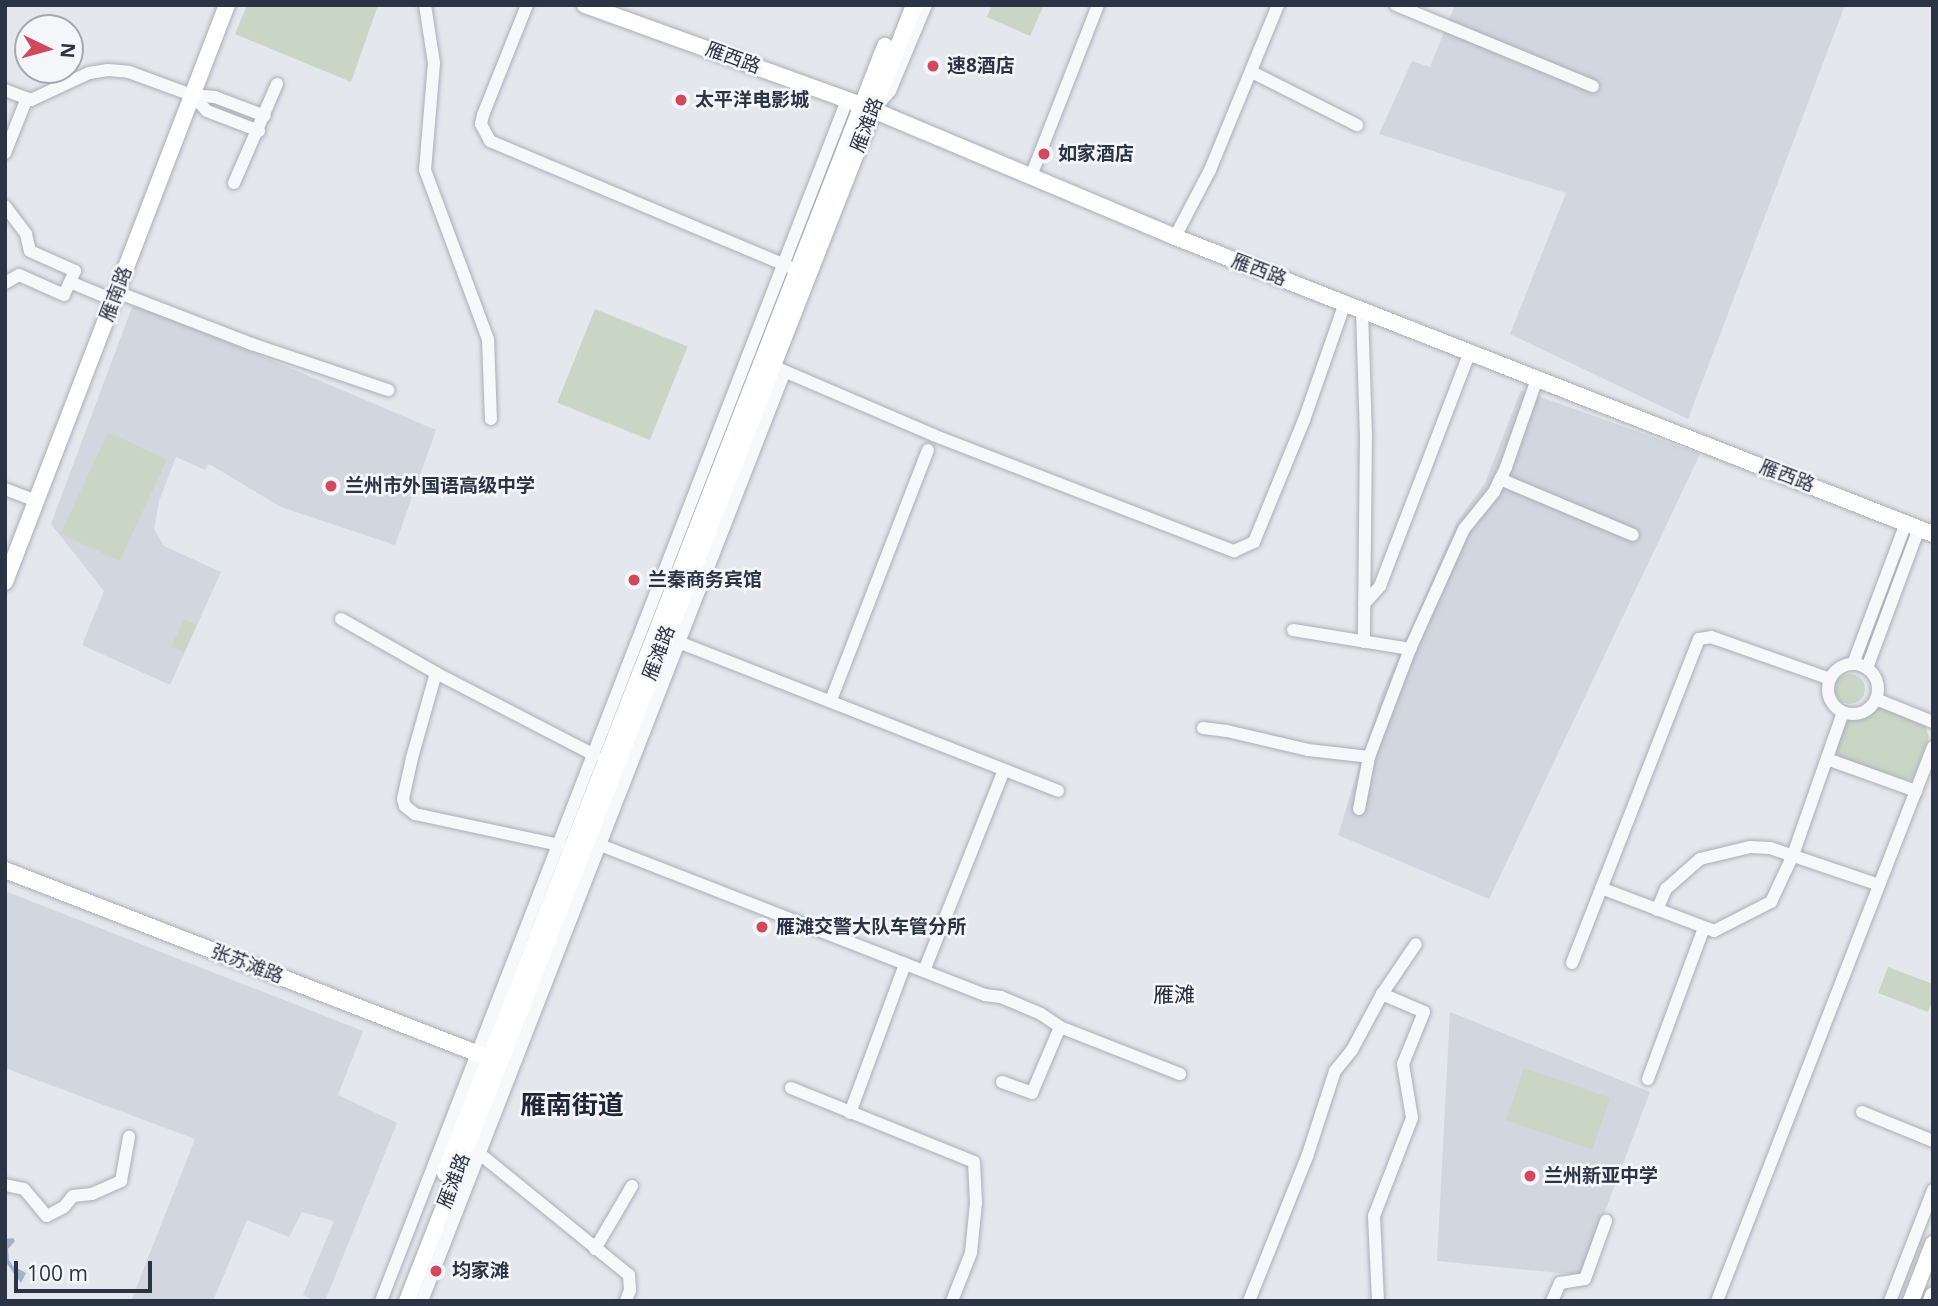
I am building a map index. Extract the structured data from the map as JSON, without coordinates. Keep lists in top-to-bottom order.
{
  "streets": {
    "main road": [
      "雁西路",
      "雁滩路",
      "雁南路",
      "张苏滩路"
    ]
  },
  "crossings": [
    ["雁西路", "雁滩路"],
    ["雁滩路", "张苏滩路"]
  ],
  "districts": ["雁滩", "雁南街道"],
  "places": [
    "速8酒店",
    "太平洋电影城",
    "如家酒店",
    "兰州市外国语高级中学",
    "兰秦商务宾馆",
    "雁滩交警大队车管分所",
    "兰州新亚中学",
    "均家滩"
  ],
  "scale_bar": "100 m",
  "north": "right"
}
